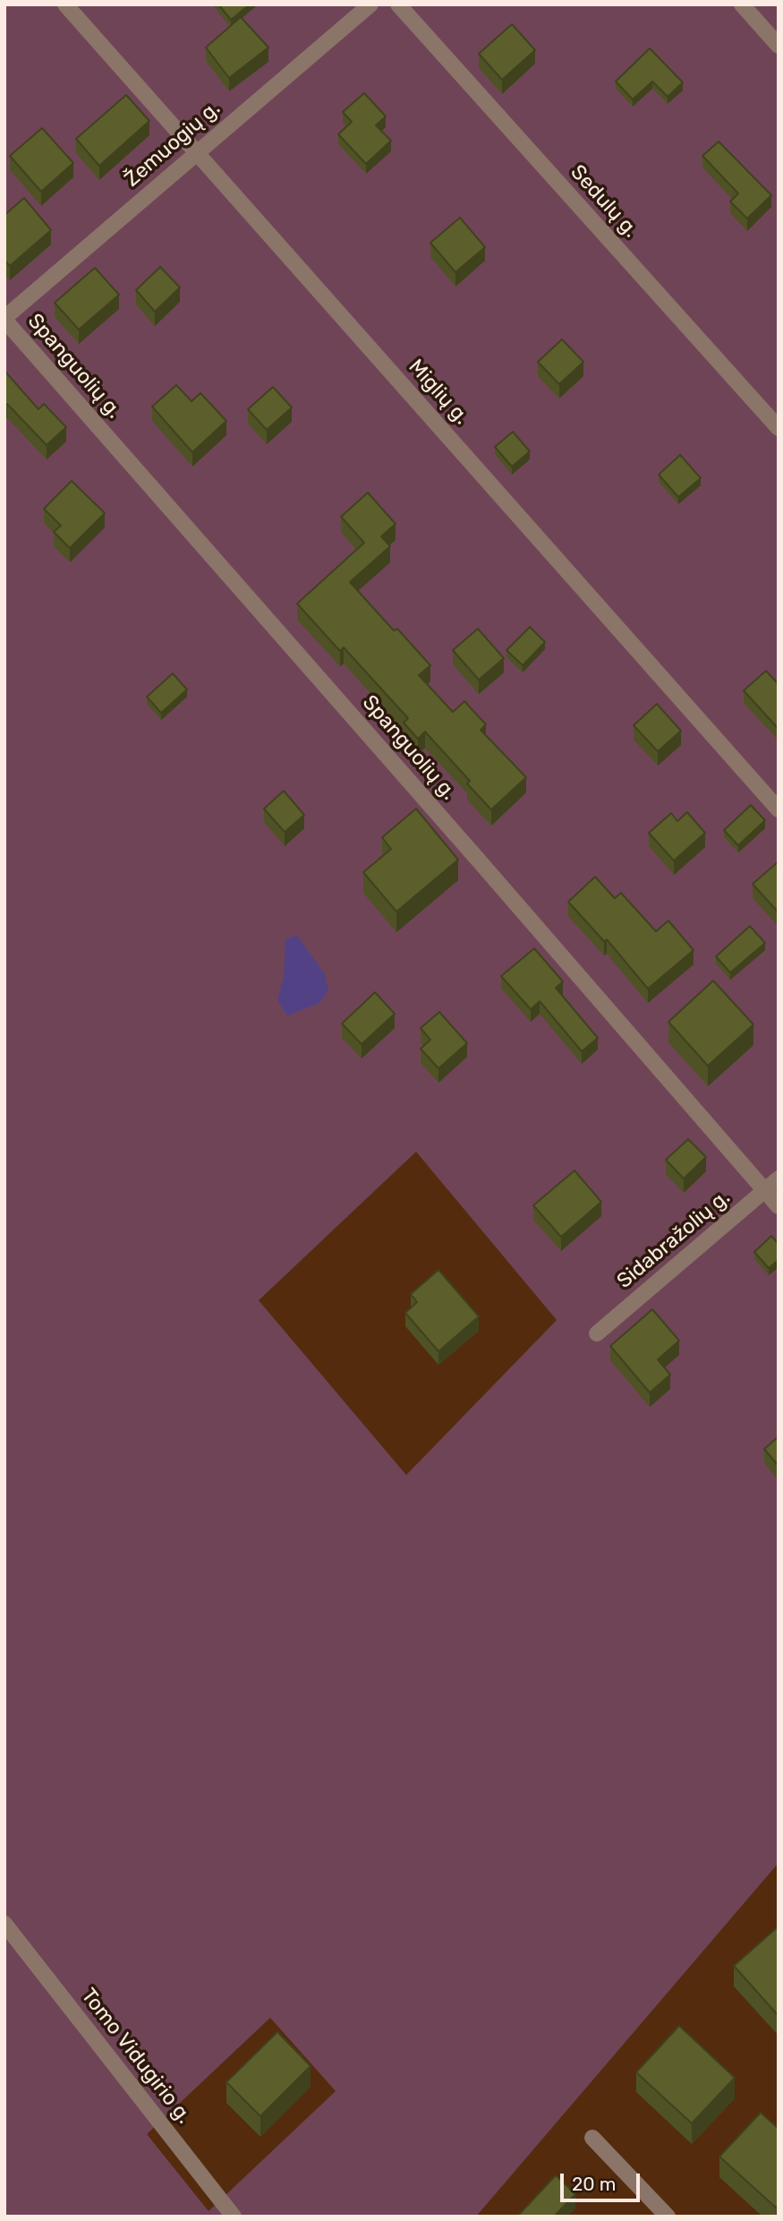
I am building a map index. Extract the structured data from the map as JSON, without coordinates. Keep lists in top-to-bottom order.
{
  "streets": {
    "street": [
      "Žemuogių g.",
      "Sedulų g.",
      "Spanguolių g.",
      "Miglių g.",
      "Sidabražolių g.",
      "Tomo Vidugirio g."
    ]
  },
  "crossings": [
    ["Žemuogių g.", "Spanguolių g."],
    ["Žemuogių g.", "Miglių g."],
    ["Spanguolių g.", "Sidabražolių g."]
  ],
  "scale_bar": "20 m"
}
